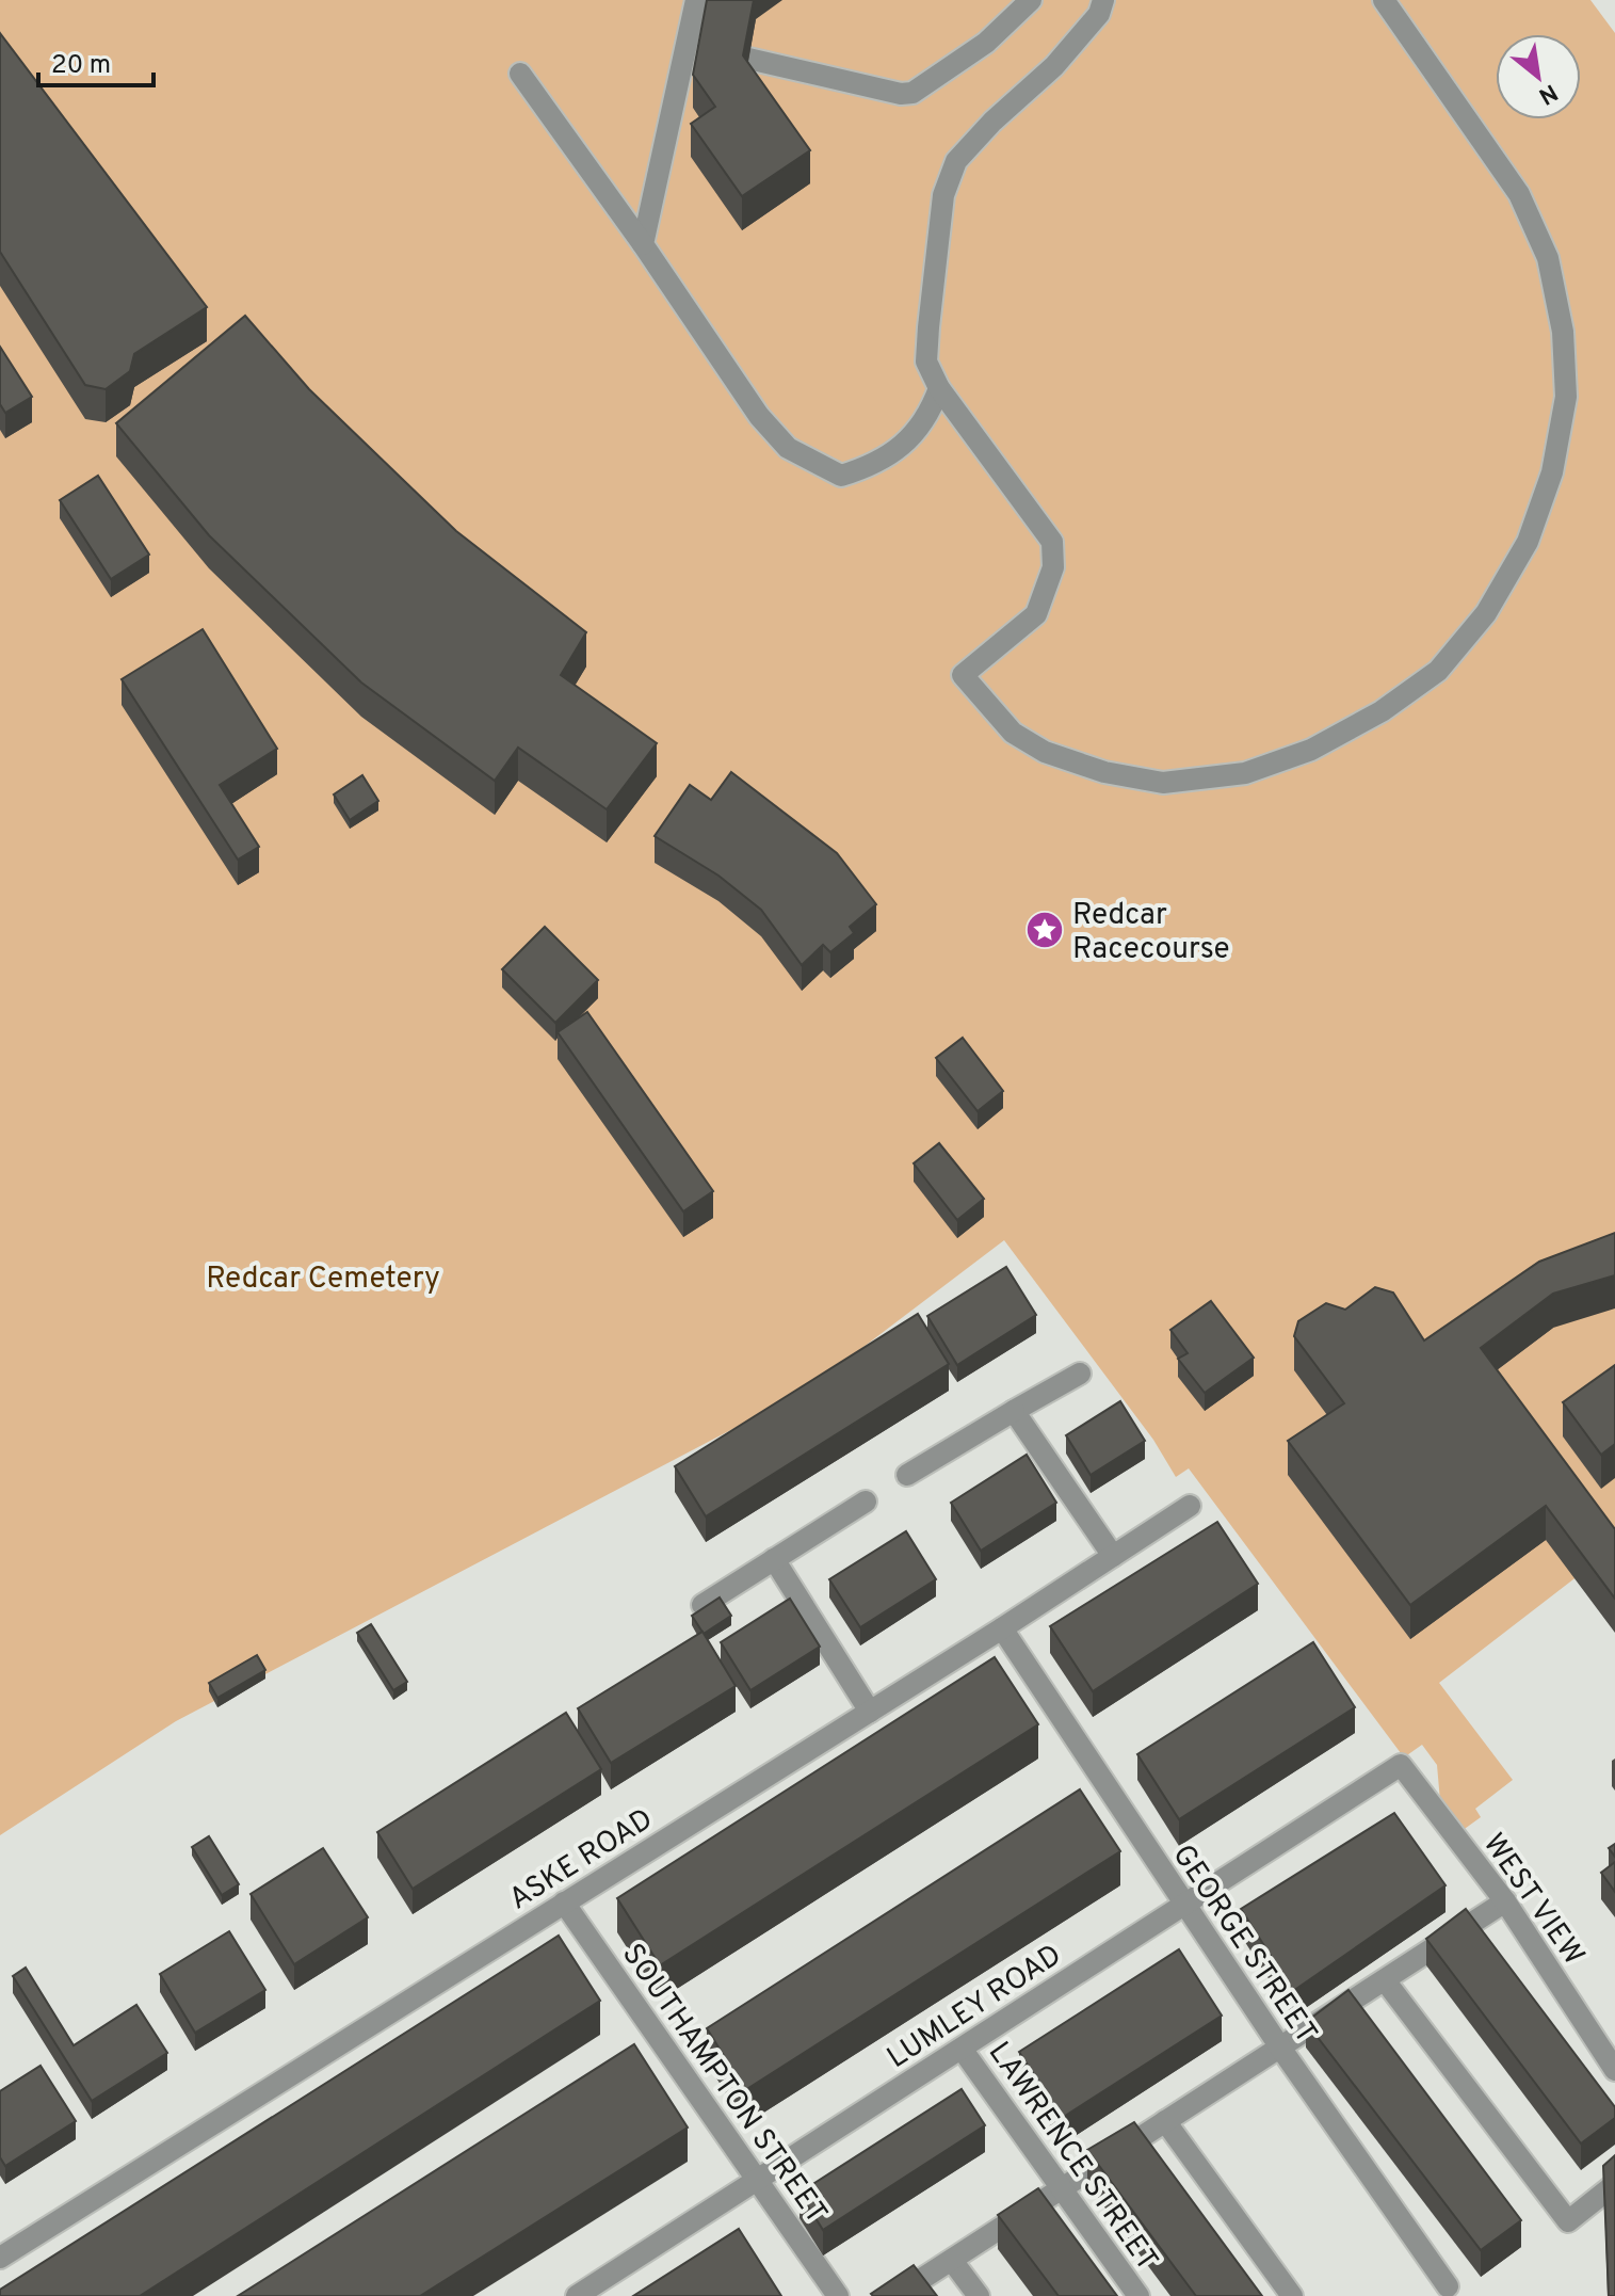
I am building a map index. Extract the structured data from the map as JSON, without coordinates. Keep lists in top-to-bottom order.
{
  "streets": {
    "street": [
      "ASKE ROAD",
      "WEST VIEW",
      "GEORGE STREET",
      "LUMLEY ROAD",
      "SOUTHAMPTON STREET",
      "LAWRENCE STREET"
    ]
  },
  "crossings": [
    ["ASKE ROAD", "GEORGE STREET"],
    ["ASKE ROAD", "SOUTHAMPTON STREET"],
    ["WEST VIEW", "LUMLEY ROAD"],
    ["GEORGE STREET", "LUMLEY ROAD"],
    ["LUMLEY ROAD", "SOUTHAMPTON STREET"],
    ["LUMLEY ROAD", "LAWRENCE STREET"]
  ],
  "parks": ["Redcar Cemetery"],
  "places": {
    "place": ["Redcar Racecourse"]
  },
  "scale_bar": "20 m",
  "north": "bottom right"
}
